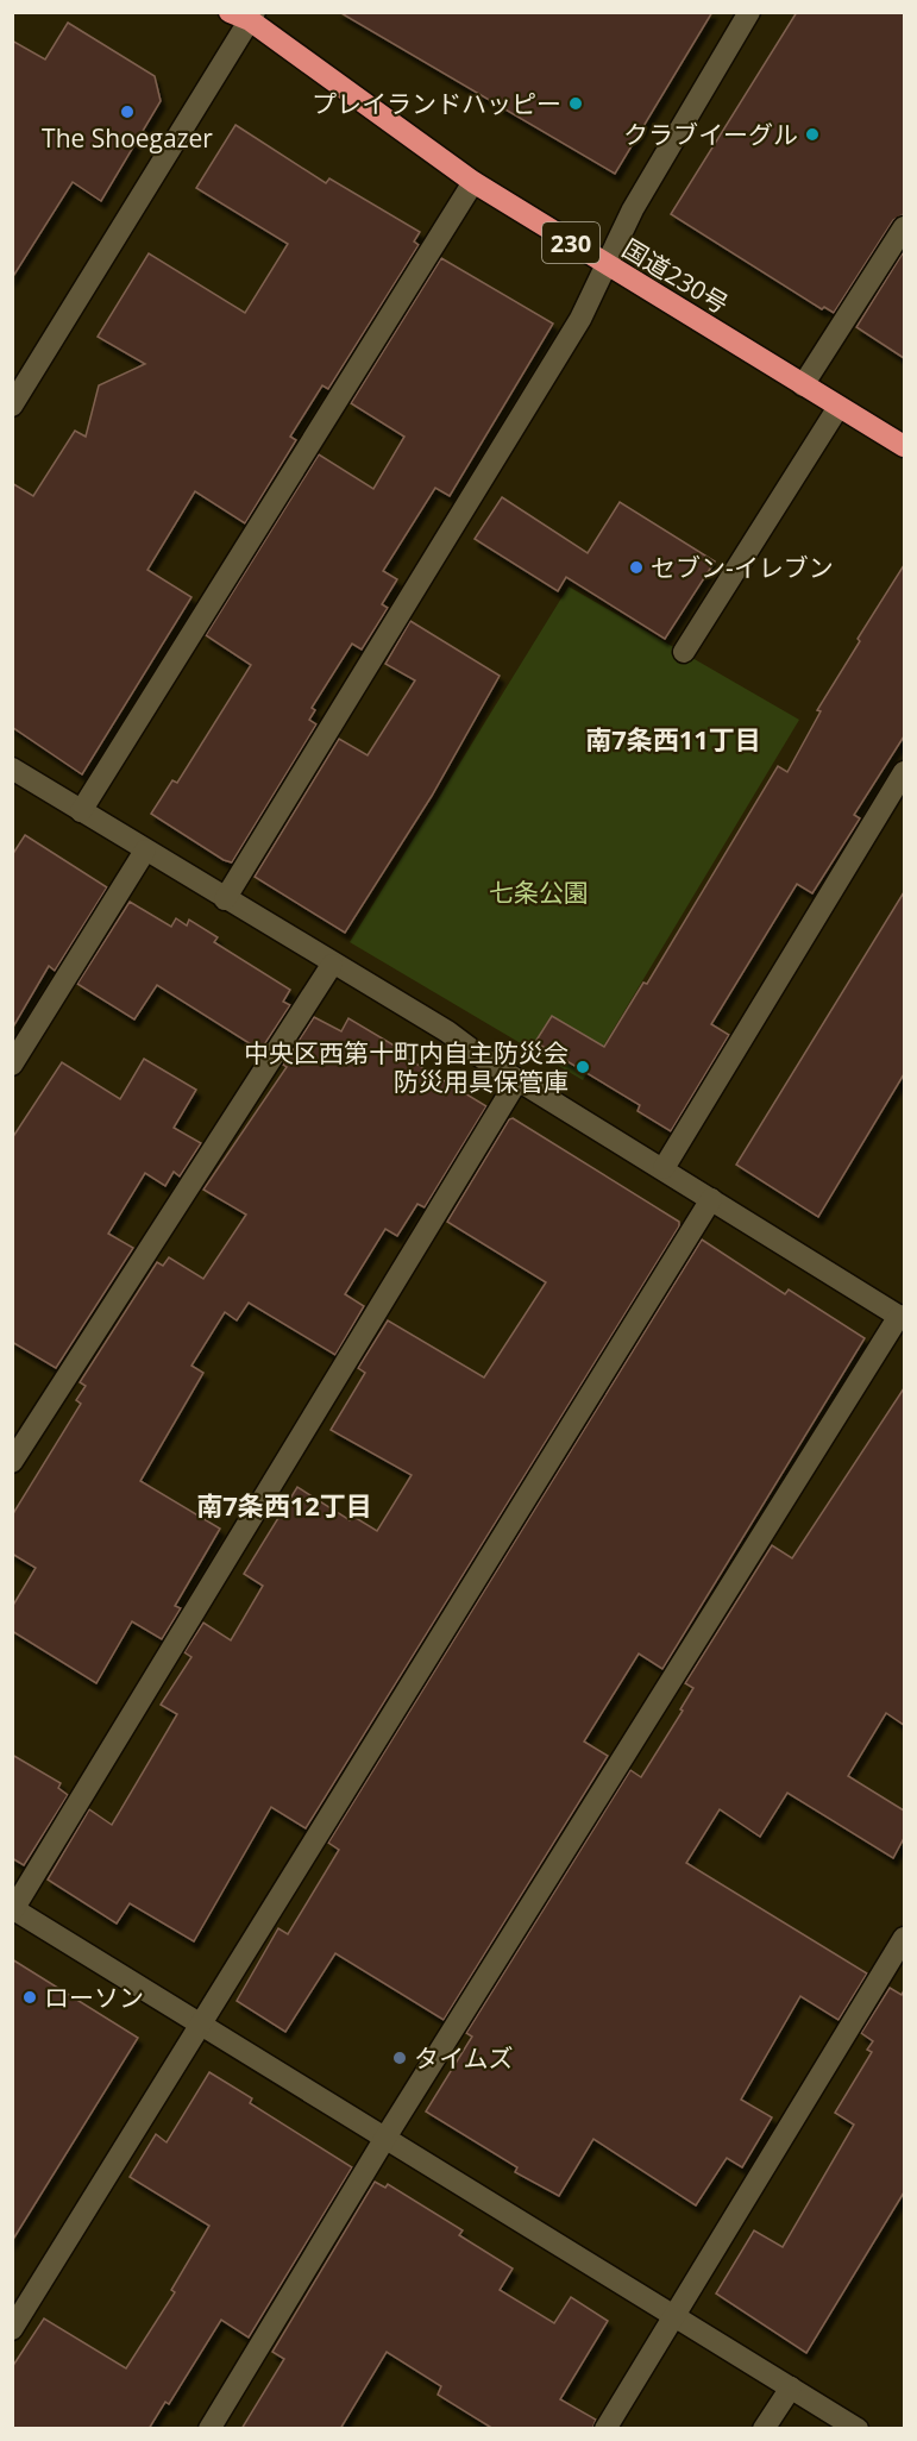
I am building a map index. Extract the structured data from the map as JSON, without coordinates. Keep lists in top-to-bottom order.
{
  "streets": {
    "highway": ["230", "国道230号"]
  },
  "districts": ["南7条西11丁目", "南7条西12丁目"],
  "parks": ["七条公園"],
  "places": [
    "プレイランドハッピー",
    "The Shoegazer",
    "クラブイーグル",
    "セブン-イレブン",
    "中央区西第十町内自主防災会 防災用具保管庫",
    "ローソン",
    "タイムズ"
  ]
}
